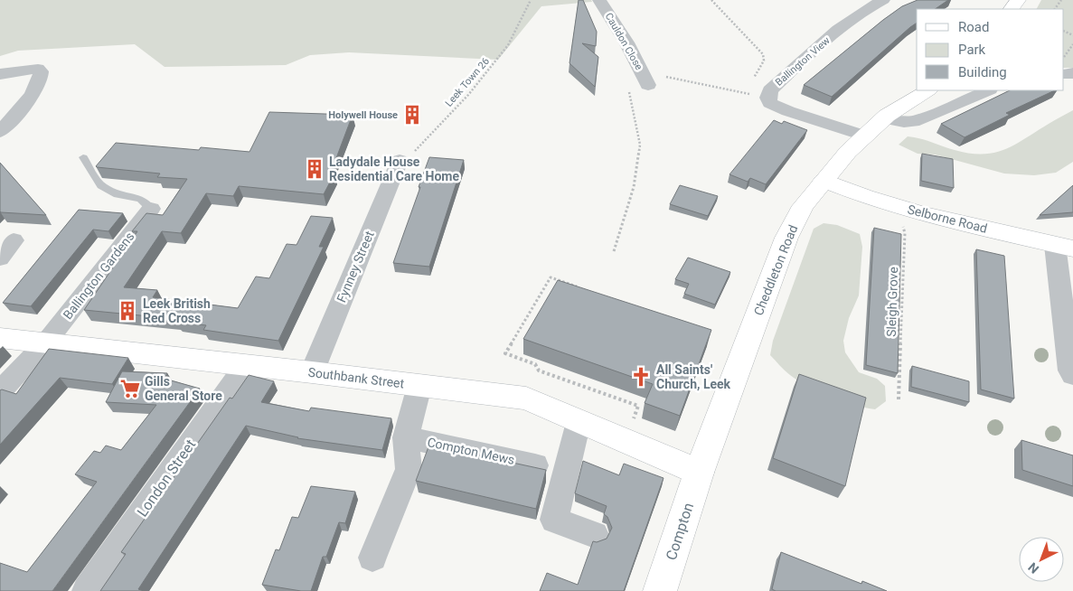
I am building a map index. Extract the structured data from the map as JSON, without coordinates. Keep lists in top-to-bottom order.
{
  "streets": {
    "main road": [
      "Selborne Road",
      "Cheddleton Road",
      "Southbank Street",
      "Compton"
    ],
    "street": [
      "Cauldon Close",
      "Ballington View",
      "Fynney Street",
      "Ballington Gardens",
      "Compton Mews",
      "London Street"
    ],
    "path": ["Leek Town 26", "Sleigh Grove"]
  },
  "crossings": [
    ["Ballington View", "Cheddleton Road"],
    ["Leek Town 26", "Fynney Street"],
    ["Selborne Road", "Cheddleton Road"],
    ["Selborne Road", "Sleigh Grove"],
    ["Fynney Street", "Southbank Street"],
    ["Cheddleton Road", "Southbank Street"],
    ["Cheddleton Road", "Compton"],
    ["Ballington Gardens", "Southbank Street"],
    ["Southbank Street", "London Street"],
    ["Southbank Street", "Compton"]
  ],
  "places": {
    "building": ["Holywell House", "Ladydale House Residential Care Home", "Leek British Red Cross"],
    "church": ["All Saints' Church, Leek"],
    "supermarket": ["Gills General Store"]
  },
  "legend": ["Road", "Park", "Building"],
  "north": "bottom left"
}
